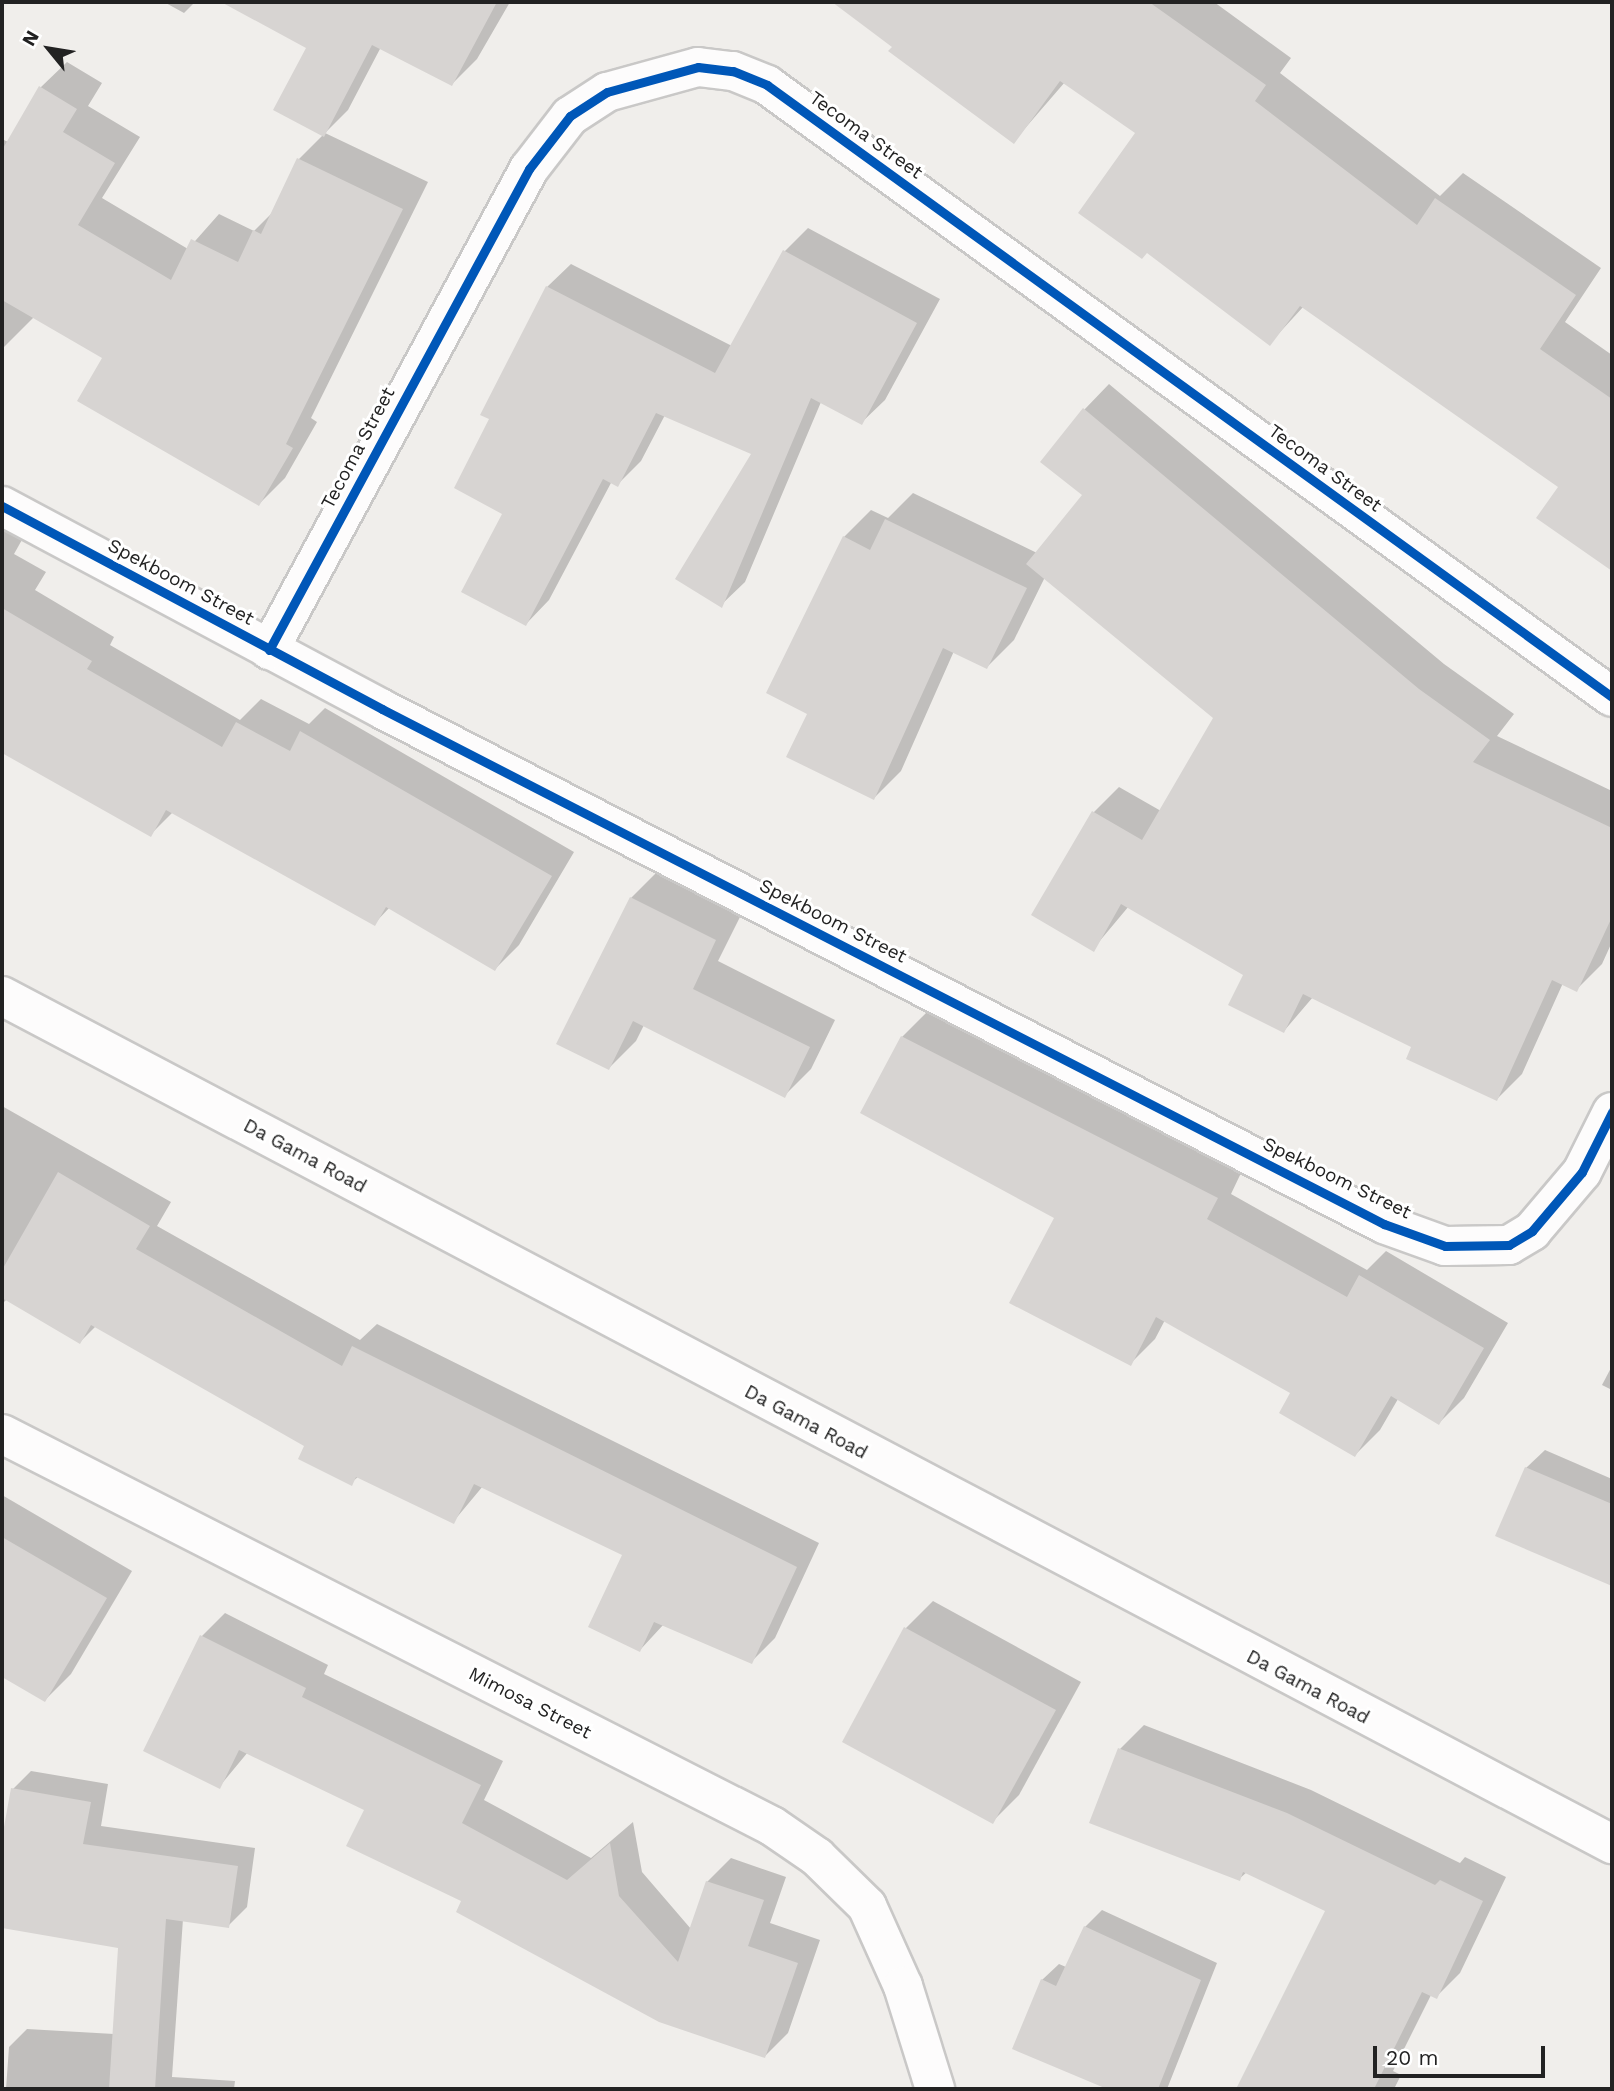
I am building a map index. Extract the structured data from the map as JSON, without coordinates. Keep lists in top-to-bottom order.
{
  "streets": {
    "street": [
      "Tecoma Street",
      "Spekboom Street",
      "Da Gama Road",
      "Mimosa Street"
    ]
  },
  "crossings": [
    ["Tecoma Street", "Spekboom Street"]
  ],
  "scale_bar": "20 m",
  "north": "top left"
}
